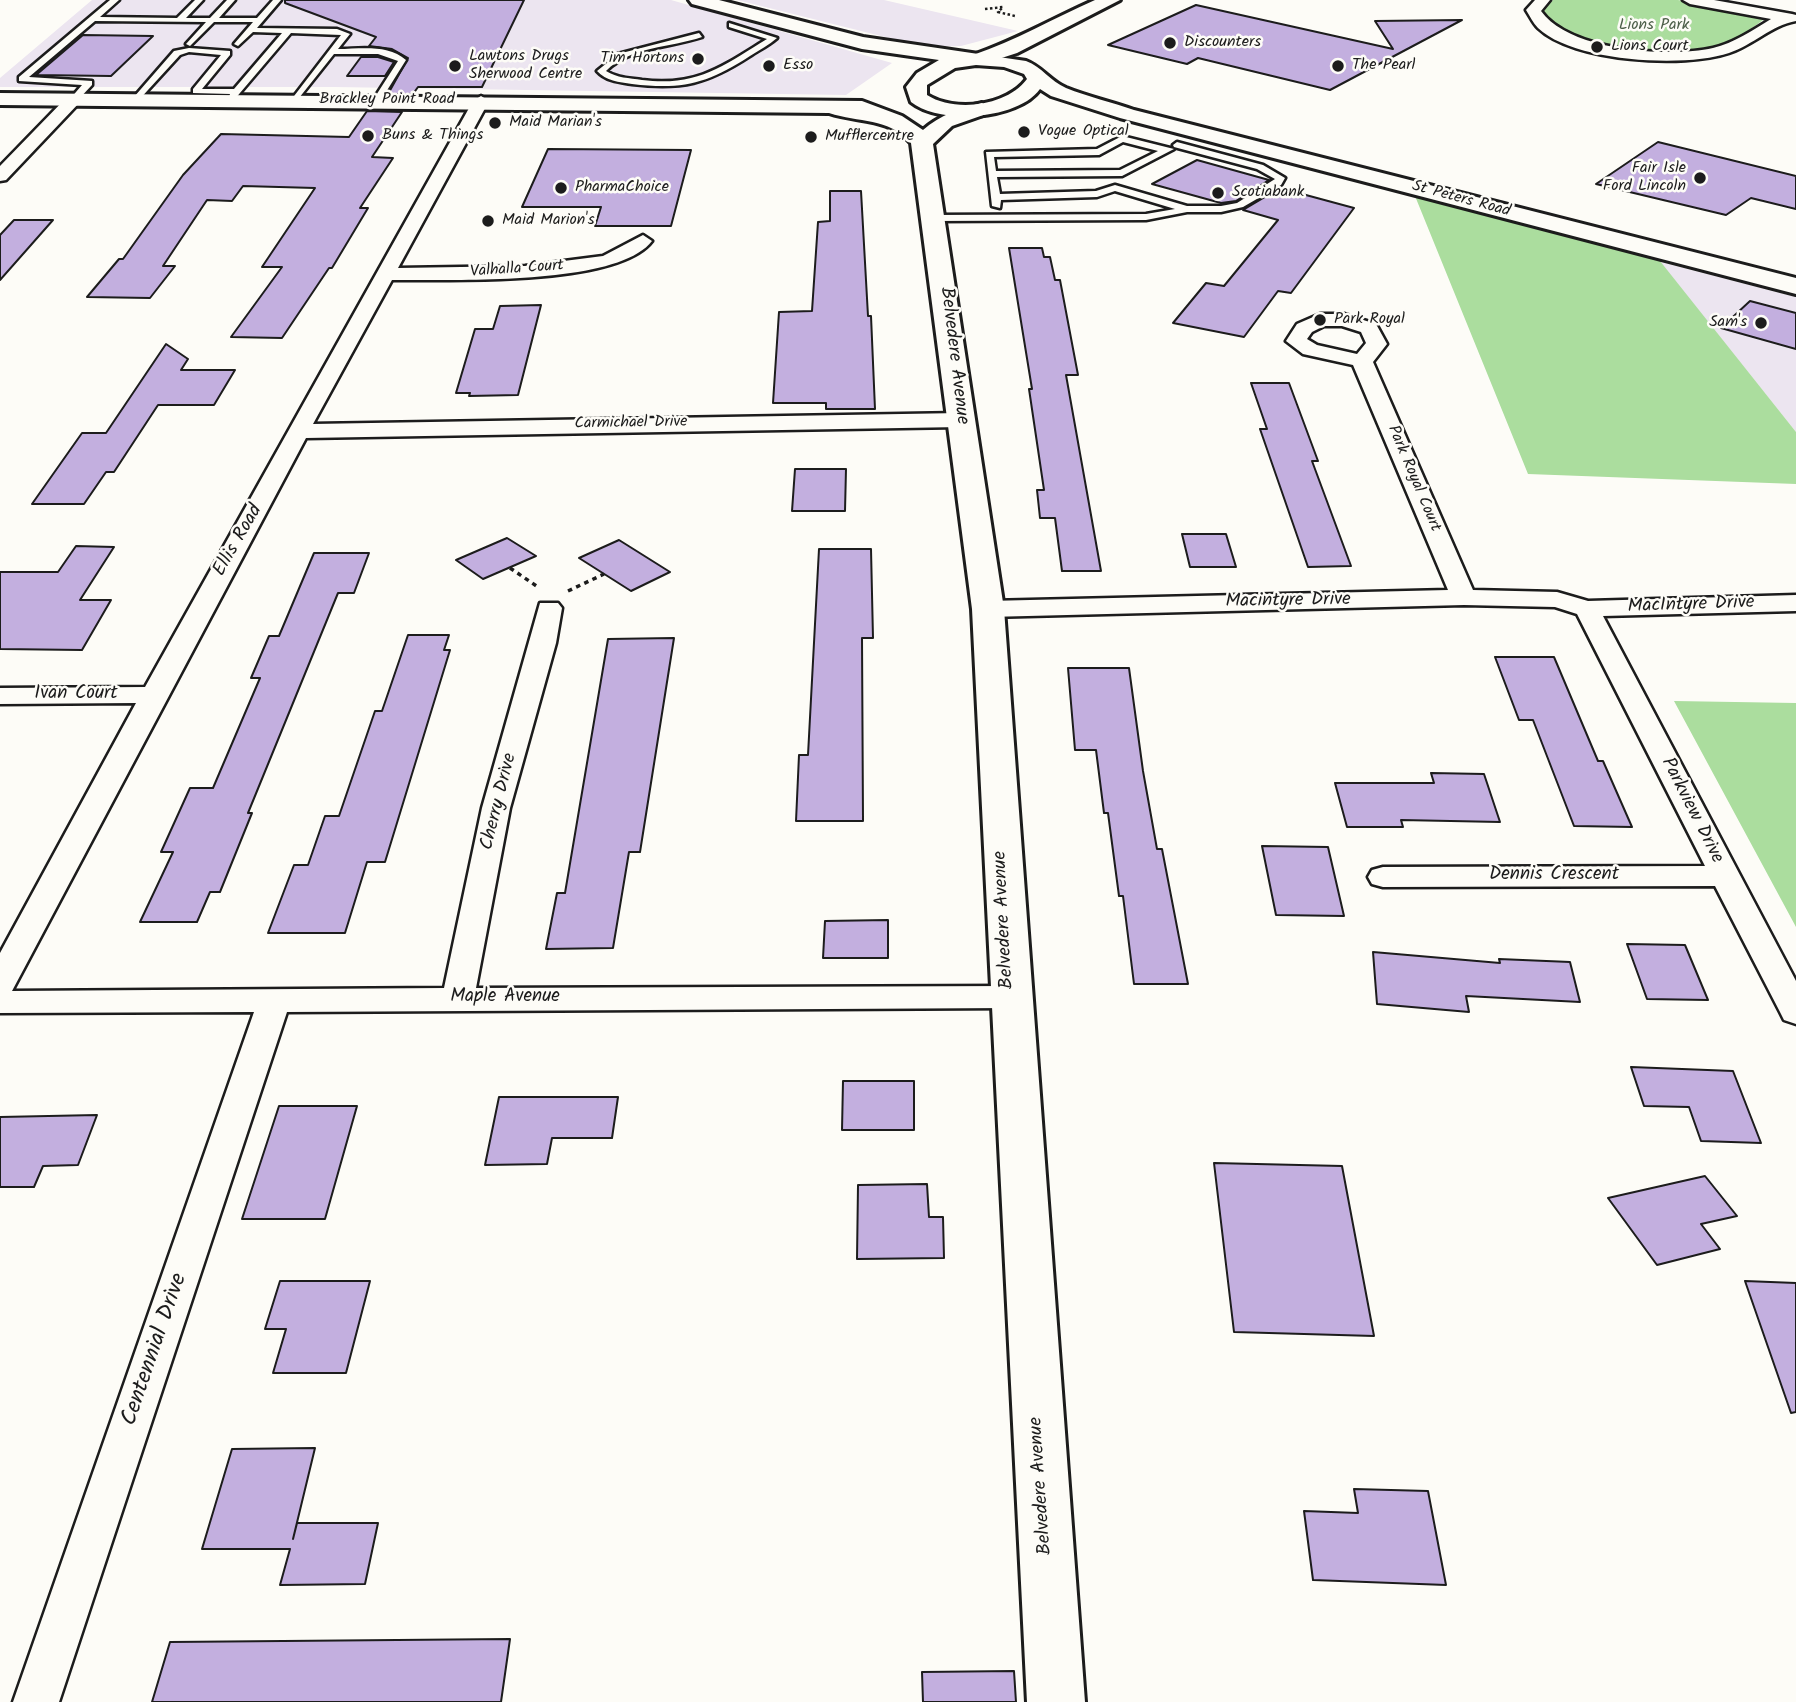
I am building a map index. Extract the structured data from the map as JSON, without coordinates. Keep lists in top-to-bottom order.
{
  "streets": {
    "main road": ["Brackley Point Road", "St Peters Road", "Belvedere Avenue"],
    "street": [
      "Valhalla Court",
      "Carmichael Drive",
      "Park Royal Court",
      "Ellis Road",
      "Macintyre Drive",
      "MacIntyre Drive",
      "Ivan Court",
      "Cherry Drive",
      "Parkview Drive",
      "Dennis Crescent",
      "Maple Avenue",
      "Centennial Drive"
    ]
  },
  "crossings": [
    ["Brackley Point Road", "St Peters Road"],
    ["Brackley Point Road", "Ellis Road"],
    ["Valhalla Court", "Ellis Road"],
    ["Belvedere Avenue", "Carmichael Drive"],
    ["Belvedere Avenue", "Macintyre Drive"],
    ["Belvedere Avenue", "Maple Avenue"],
    ["Carmichael Drive", "Ellis Road"],
    ["Park Royal Court", "Macintyre Drive"],
    ["Ellis Road", "Ivan Court"],
    ["Macintyre Drive", "MacIntyre Drive"],
    ["Macintyre Drive", "Parkview Drive"],
    ["MacIntyre Drive", "Parkview Drive"],
    ["Cherry Drive", "Maple Avenue"],
    ["Parkview Drive", "Dennis Crescent"],
    ["Maple Avenue", "Centennial Drive"]
  ],
  "parks": ["Lions Park"],
  "places": [
    "Discounters",
    "Lions Court",
    "Tim Hortons",
    "Lawtons Drugs Sherwood Centre",
    "Esso",
    "The Pearl",
    "Maid Marian's",
    "Vogue Optical",
    "Buns & Things",
    "Mufflercentre",
    "Fair Isle Ford Lincoln",
    "PharmaChoice",
    "Scotiabank",
    "Maid Marion's",
    "Park Royal",
    "Sam's"
  ]
}
